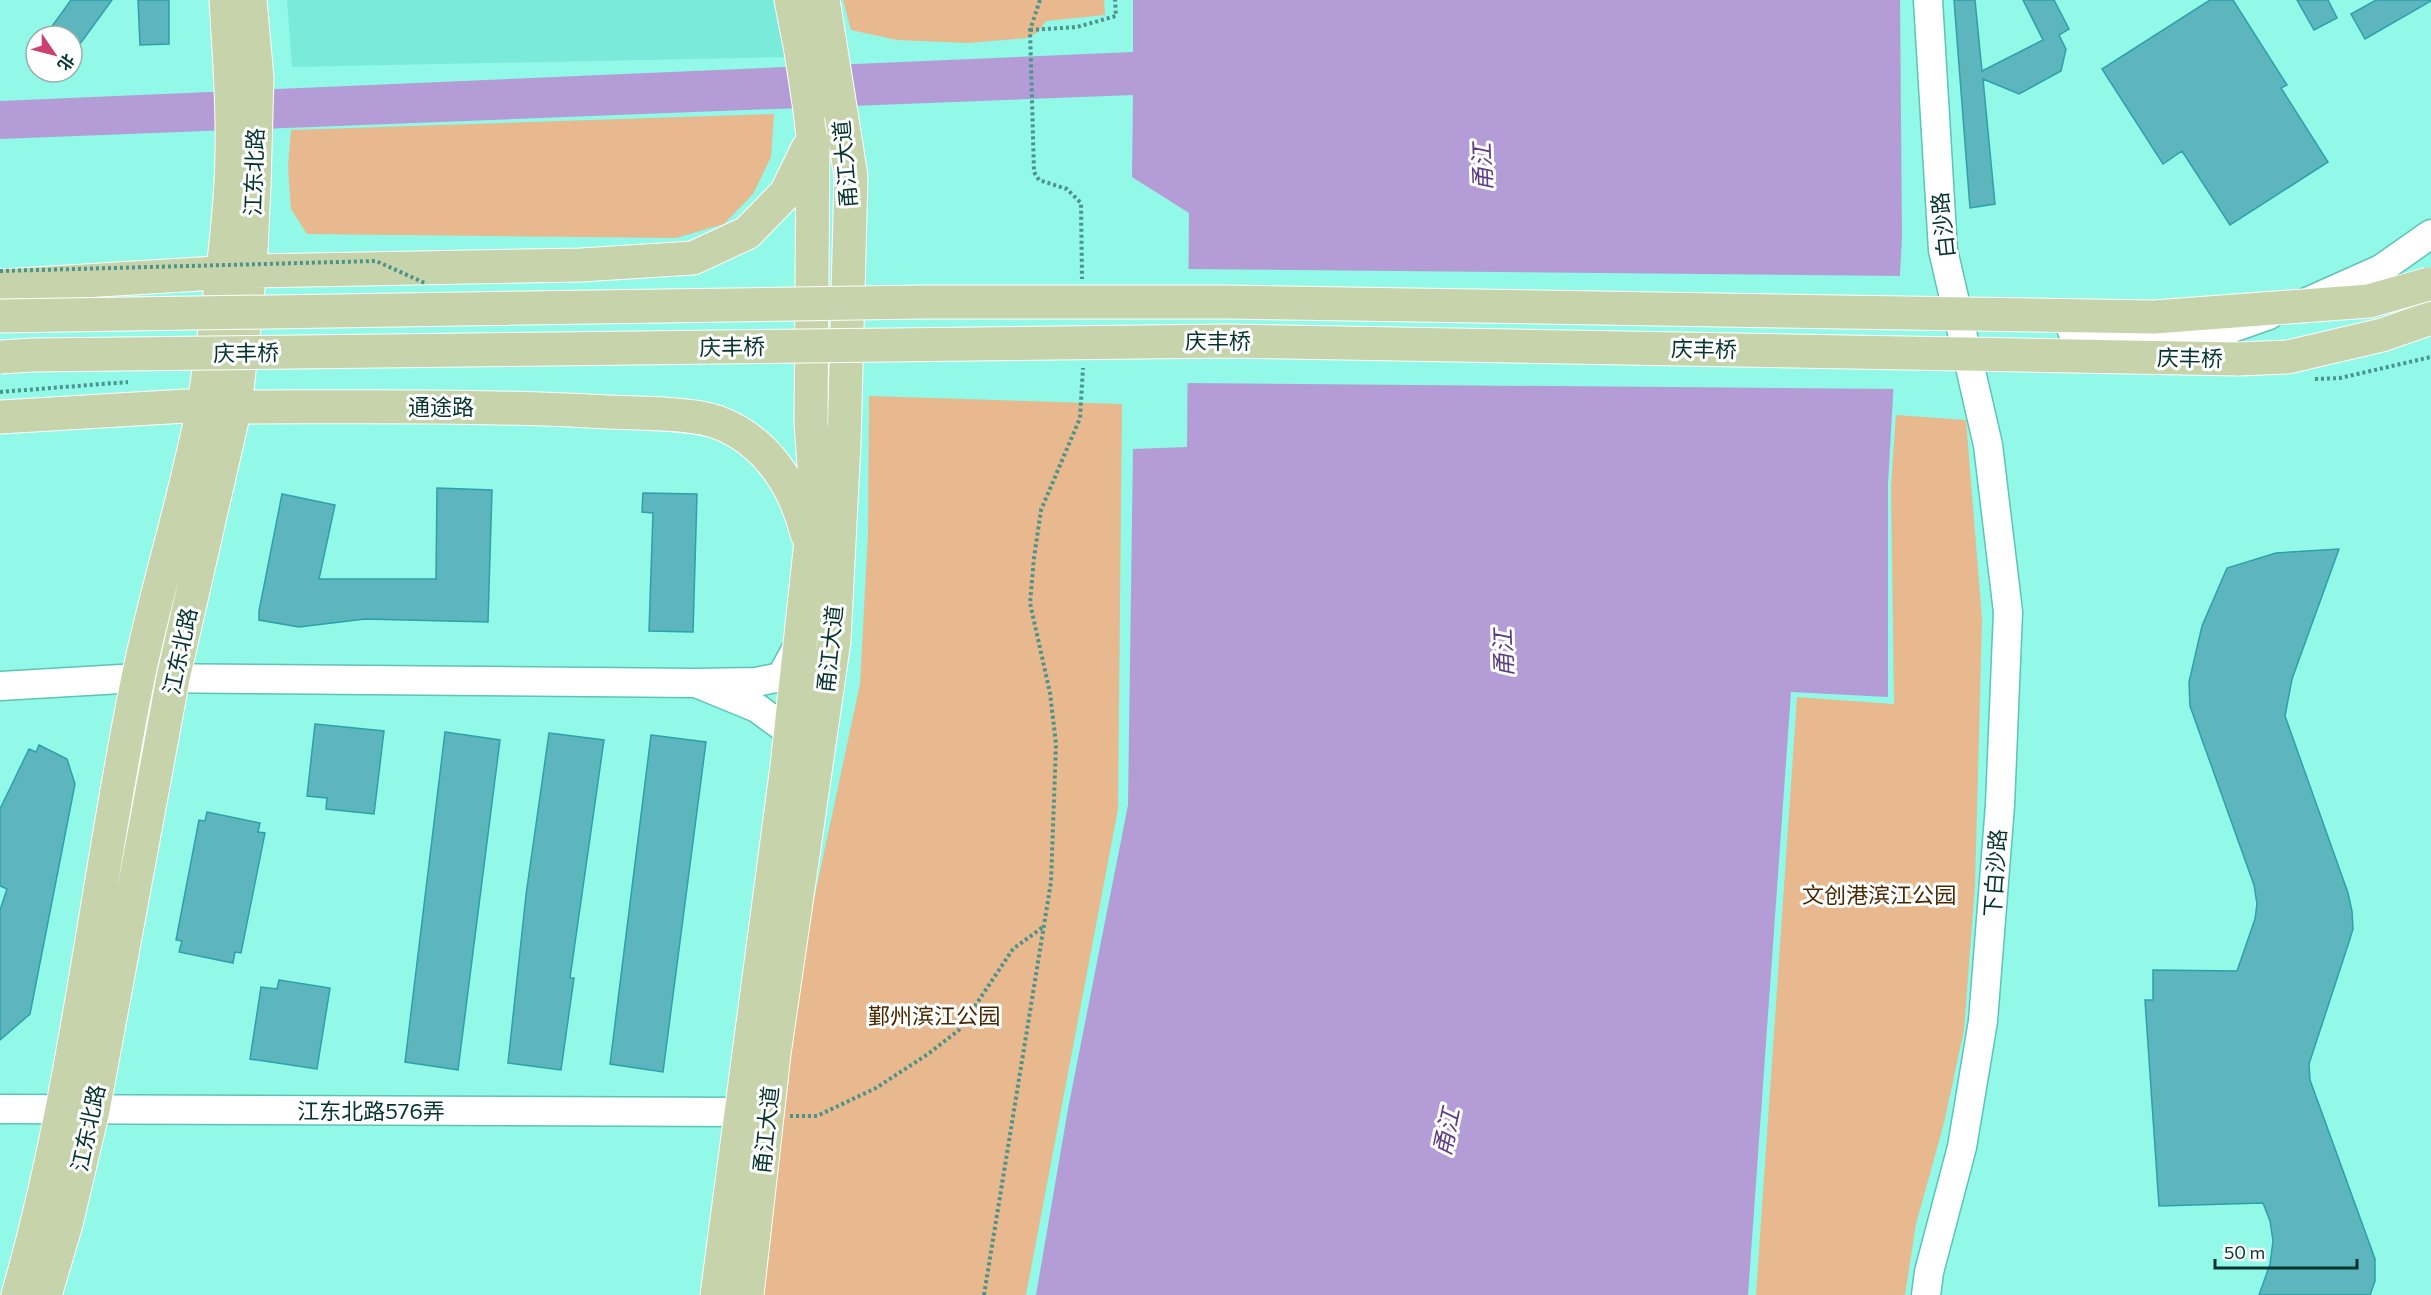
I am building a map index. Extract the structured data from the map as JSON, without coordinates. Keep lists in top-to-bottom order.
{
  "streets": {
    "main road": [
      "甬江大道",
      "江东北路",
      "庆丰桥",
      "通途路"
    ],
    "street": ["白沙路", "下白沙路", "江东北路576弄"]
  },
  "crossings": [
    ["甬江大道", "通途路"],
    ["甬江大道", "江东北路576弄"],
    ["江东北路", "通途路"],
    ["江东北路", "江东北路576弄"],
    ["白沙路", "下白沙路"]
  ],
  "water": ["甬江"],
  "parks": ["文创港滨江公园", "鄞州滨江公园"],
  "scale_bar": "50 m",
  "north": "bottom right"
}
